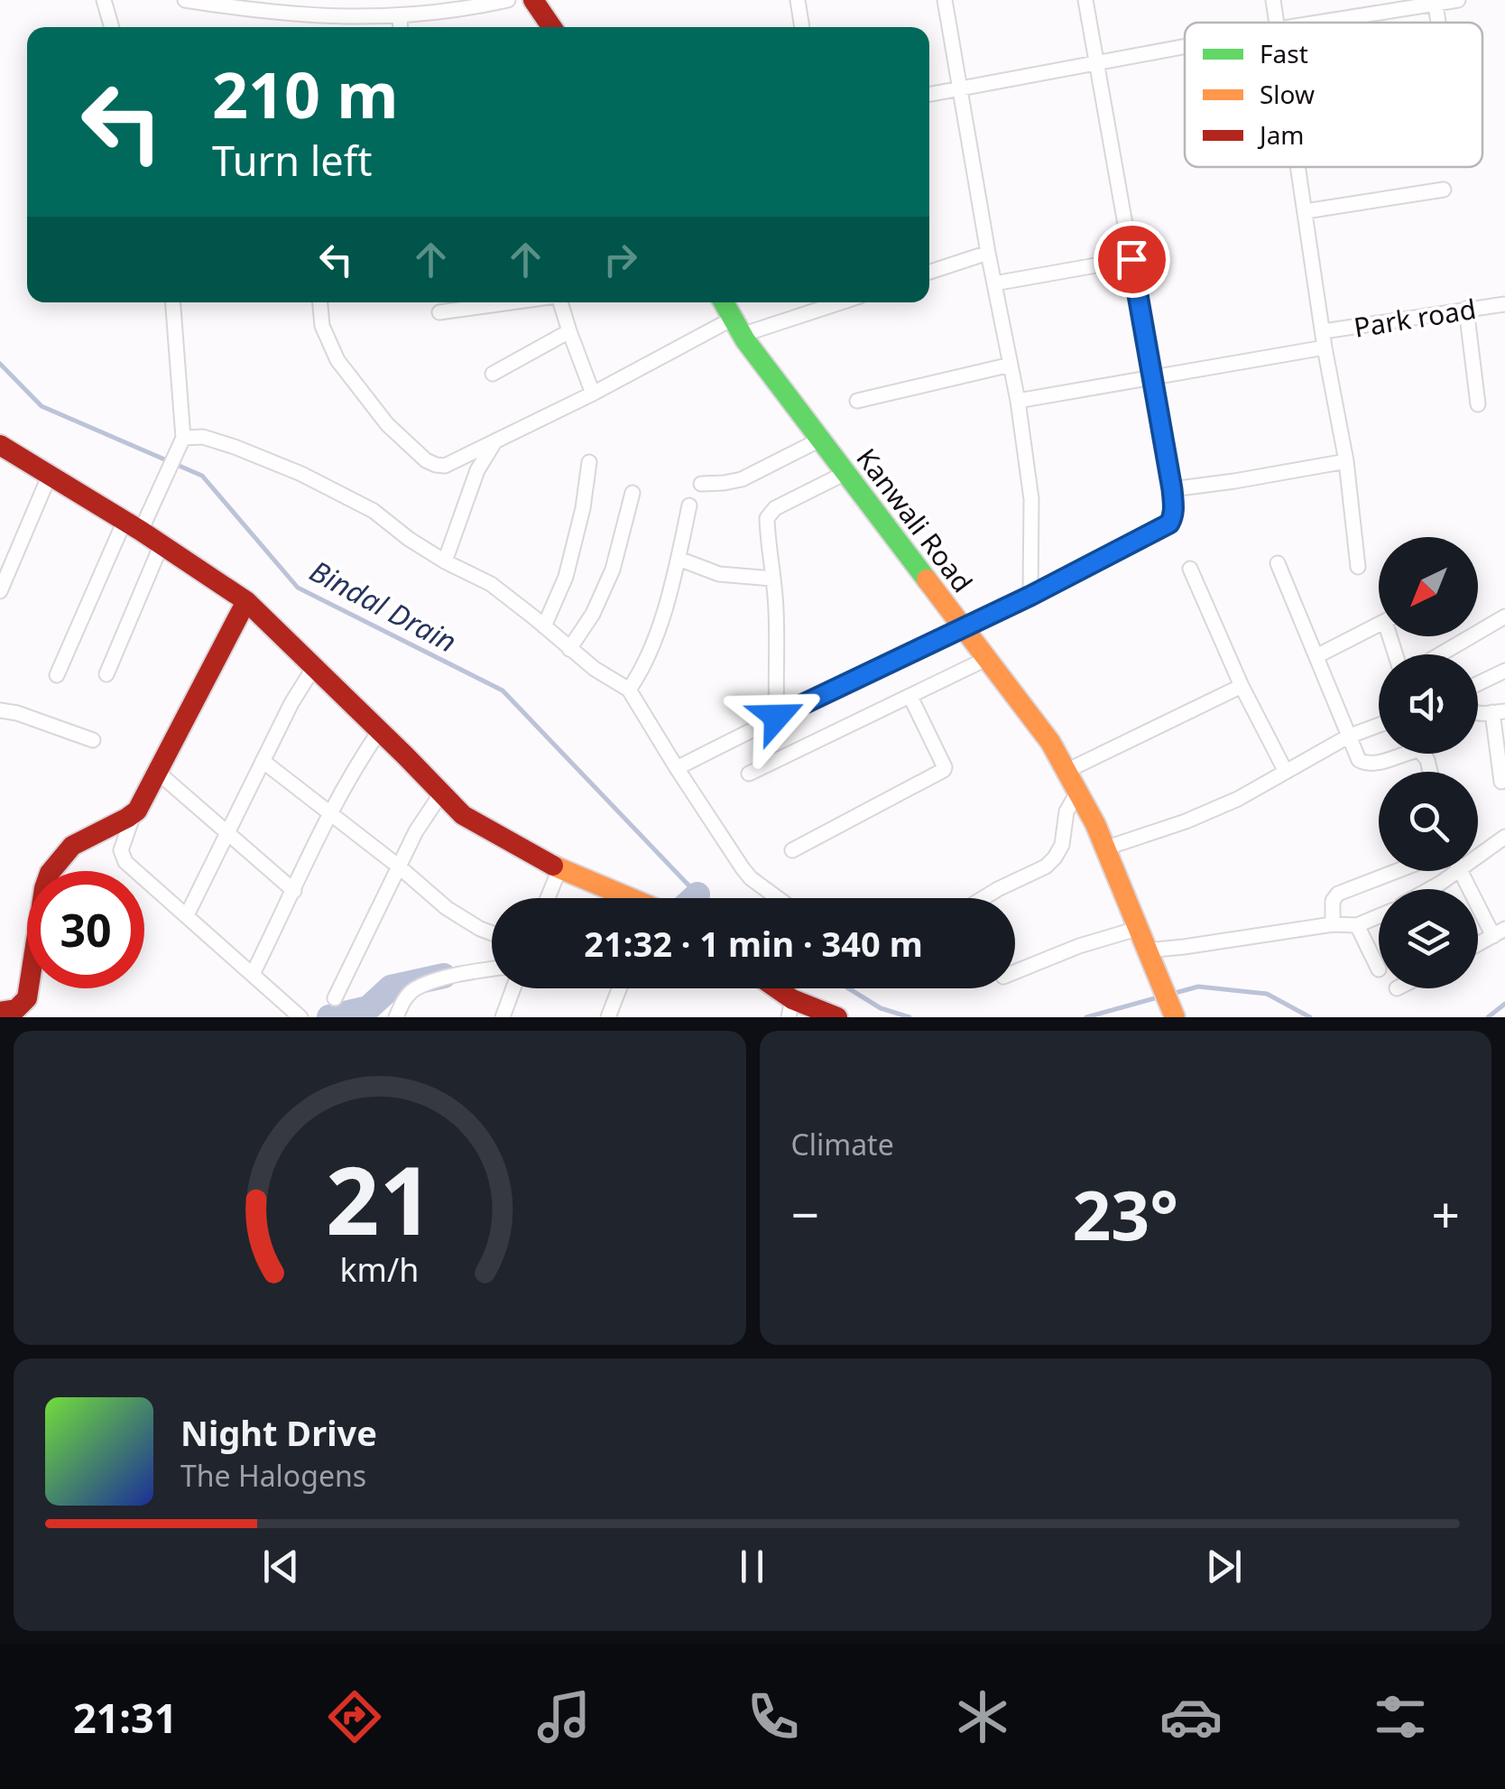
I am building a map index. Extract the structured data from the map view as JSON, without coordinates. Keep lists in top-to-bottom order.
{
  "streets": {
    "street": ["Park road", "Kanwali Road"]
  },
  "water": ["Bindal Drain"],
  "legend": ["Fast", "Slow", "Jam"],
  "north": "bottom left",
  "page": {
    "turn": ["210 m", "Turn left"],
    "limit": "30",
    "trip": "21:32 · 1 min · 340 m",
    "tile": "Climate",
    "heat": ["−", "23°", "+"],
    "song": ["Night Drive", "The Halogens"],
    "tabs": "21:31",
    "gauge": ["21", "km/h"]
  }
}
